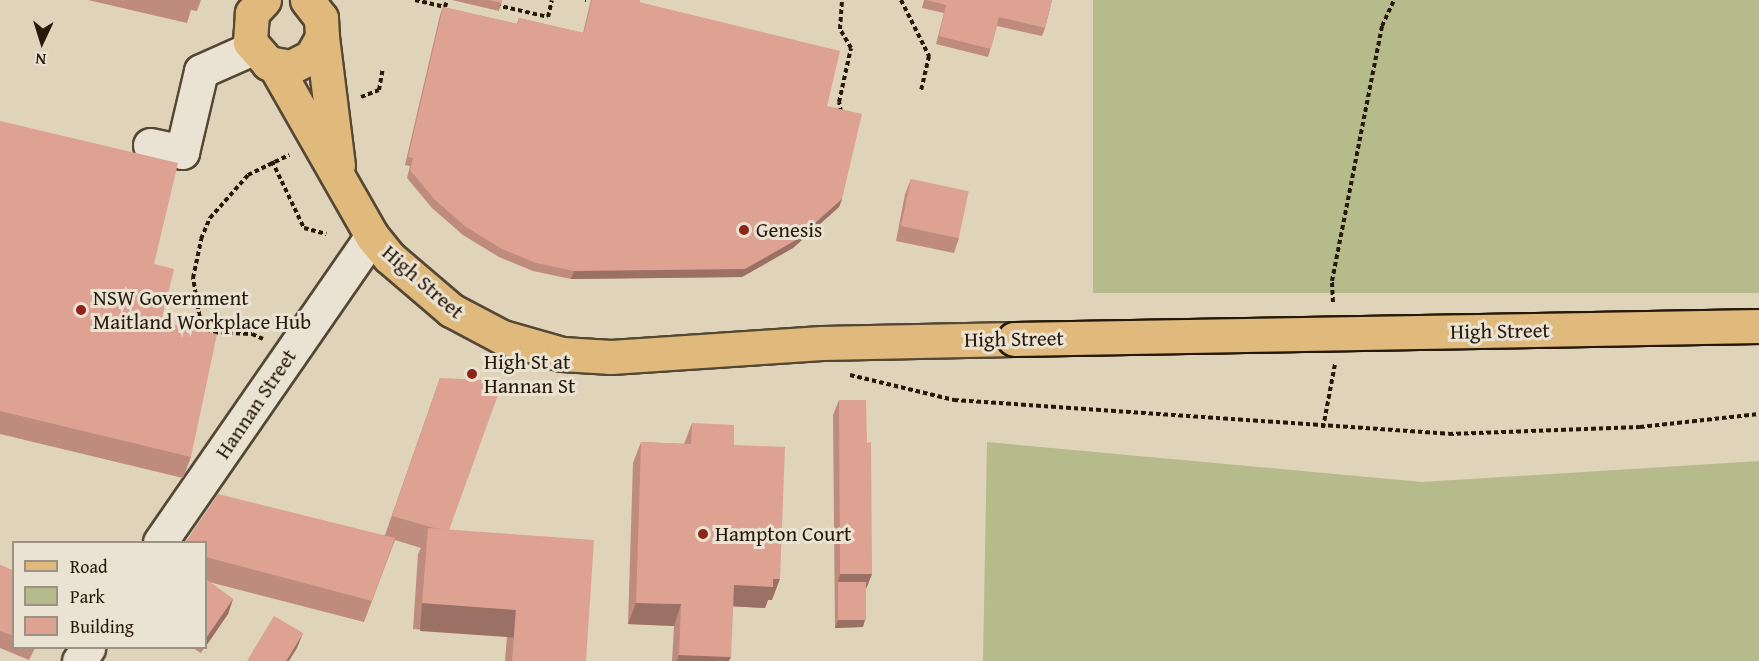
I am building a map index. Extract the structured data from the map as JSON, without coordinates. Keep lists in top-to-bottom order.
{
  "streets": {
    "main road": ["High Street"],
    "street": ["Hannan Street"]
  },
  "crossings": [
    ["High Street", "Hannan Street"]
  ],
  "places": [
    "Genesis",
    "NSW Government Maitland Workplace Hub",
    "High St at Hannan St",
    "Hampton Court"
  ],
  "legend": ["Road", "Park", "Building"],
  "north": "bottom"
}
